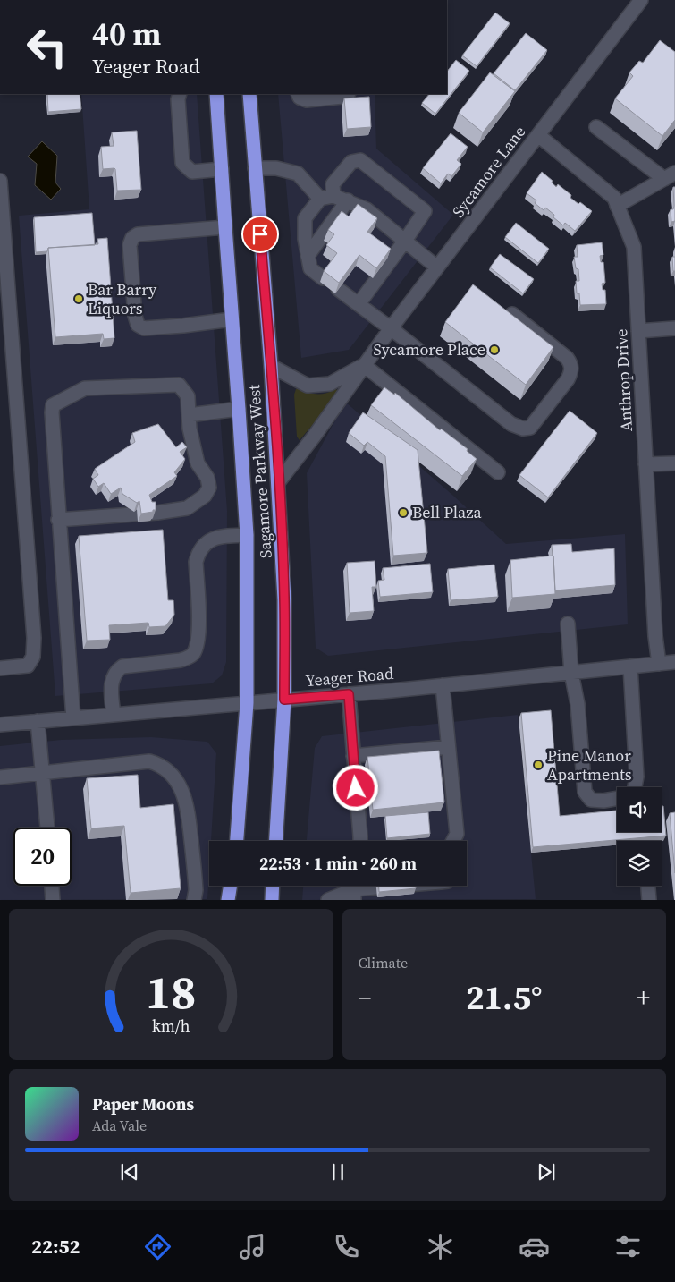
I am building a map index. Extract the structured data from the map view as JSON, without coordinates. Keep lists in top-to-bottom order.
{
  "streets": {
    "highway": ["Sagamore Parkway West"],
    "street": ["Sycamore Lane", "Anthrop Drive", "Yeager Road"]
  },
  "crossings": [
    ["Sycamore Lane", "Anthrop Drive"],
    ["Sycamore Lane", "Sagamore Parkway West"],
    ["Anthrop Drive", "Yeager Road"],
    ["Sagamore Parkway West", "Yeager Road"]
  ],
  "places": [
    "Bar Barry Liquors",
    "Sycamore Place",
    "Bell Plaza",
    "Pine Manor Apartments"
  ],
  "page": {
    "turn": ["40 m", "Yeager Road"],
    "limit": "20",
    "trip": "22:53 · 1 min · 260 m",
    "tile": "Climate",
    "heat": ["−", "21.5°", "+"],
    "song": ["Paper Moons", "Ada Vale"],
    "tabs": "22:52",
    "gauge": ["18", "km/h"]
  }
}
